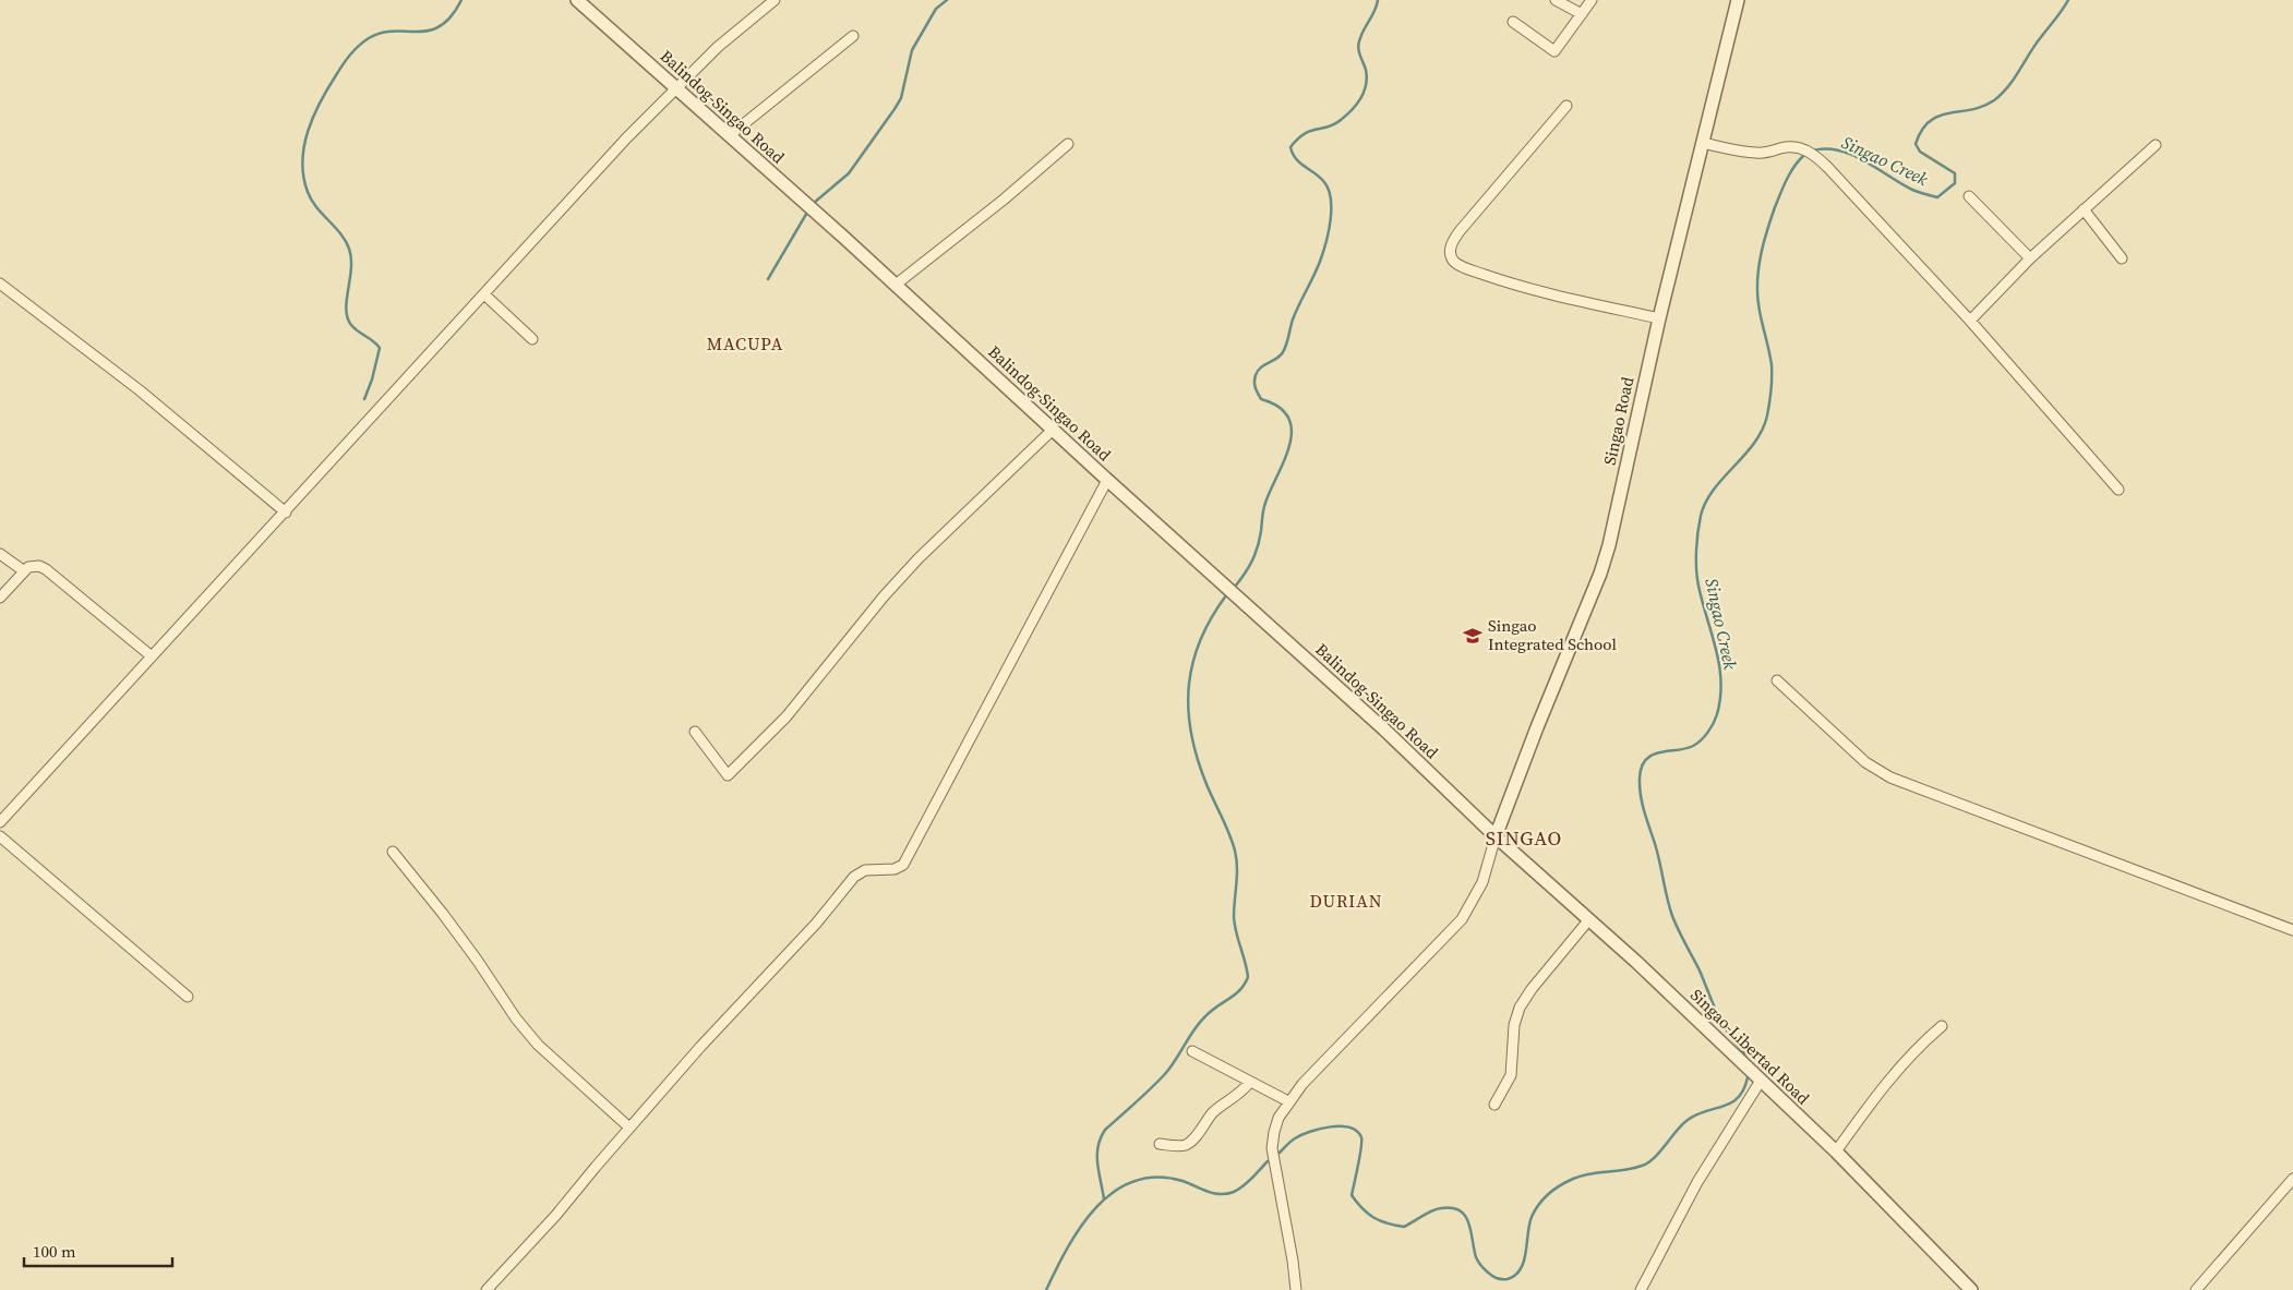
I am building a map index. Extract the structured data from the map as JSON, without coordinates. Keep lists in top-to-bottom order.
{
  "streets": {
    "street": ["Balindog-Singao Road", "Singao Road", "Singao-Libertad Road"]
  },
  "crossings": [
    ["Balindog-Singao Road", "Singao Road"],
    ["Balindog-Singao Road", "Singao-Libertad Road"],
    ["Singao Road", "Singao-Libertad Road"]
  ],
  "districts": ["MACUPA", "SINGAO", "DURIAN"],
  "water": ["Singao Creek"],
  "places": {
    "school or university": ["Singao Integrated School"]
  },
  "scale_bar": "100 m"
}
